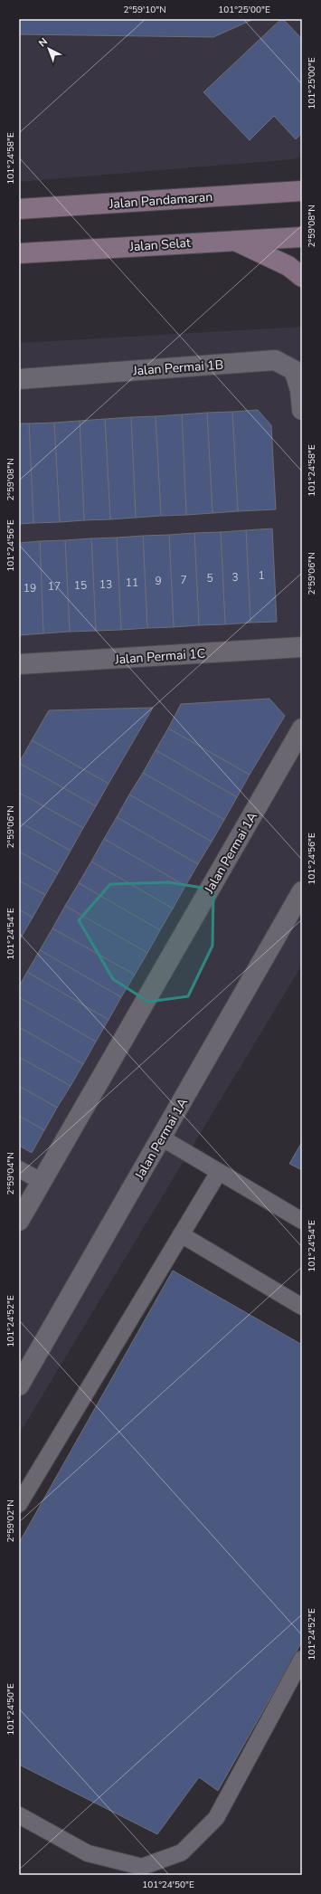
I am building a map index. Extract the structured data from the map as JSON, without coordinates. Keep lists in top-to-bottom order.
{
  "streets": {
    "main road": ["Jalan Pandamaran", "Jalan Selat"],
    "street": ["Jalan Permai 1B", "Jalan Permai 1C", "Jalan Permai 1A"]
  },
  "house_numbers": [
    "1",
    "3",
    "5",
    "7",
    "9",
    "11",
    "13",
    "15",
    "17",
    "19"
  ],
  "north": "top left",
  "coordinates": [
    "2°59'10\"N",
    "101°25'00\"E",
    "101°24'58\"E",
    "2°59'08\"N",
    "101°24'56\"E",
    "2°59'06\"N",
    "101°24'54\"E",
    "2°59'04\"N",
    "101°24'52\"E",
    "2°59'02\"N",
    "101°24'50\"E"
  ]
}
